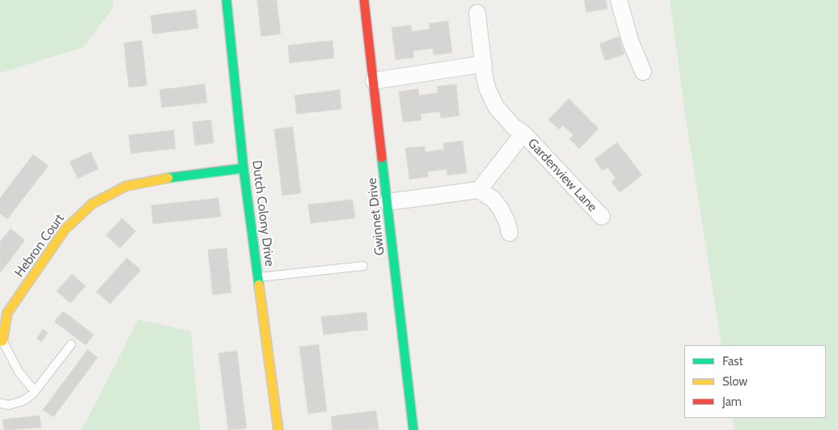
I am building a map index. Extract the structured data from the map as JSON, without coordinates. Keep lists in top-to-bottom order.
{
  "streets": {
    "street": [
      "Gardenview Lane",
      "Dutch Colony Drive",
      "Gwinnet Drive",
      "Hebron Court"
    ]
  },
  "crossings": [
    ["Dutch Colony Drive", "Hebron Court"]
  ],
  "legend": ["Fast", "Slow", "Jam"]
}
